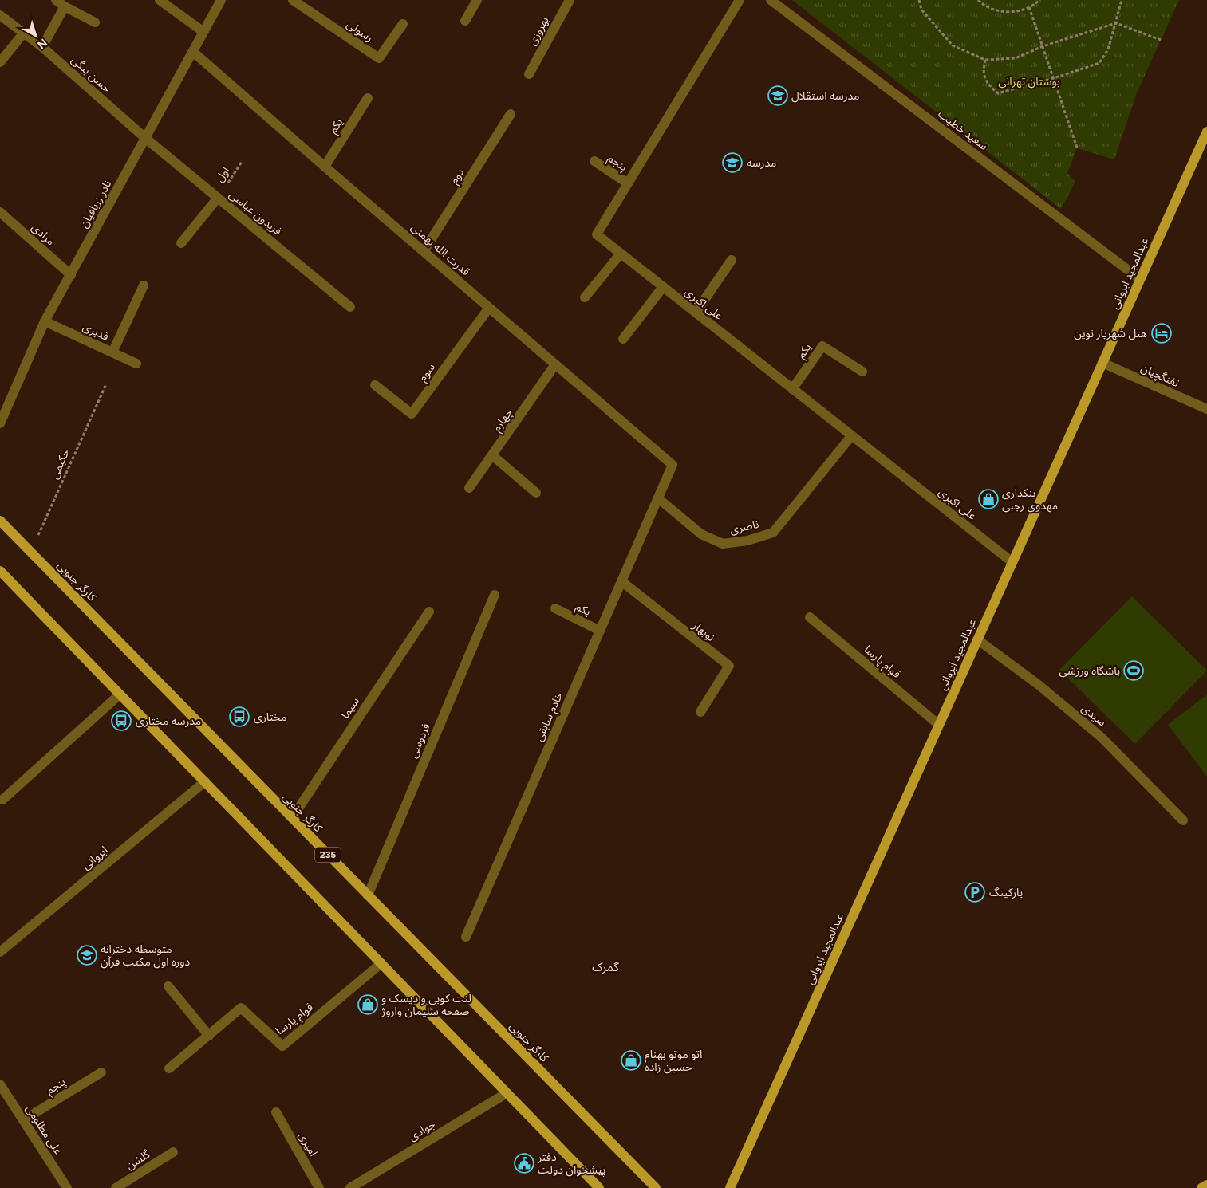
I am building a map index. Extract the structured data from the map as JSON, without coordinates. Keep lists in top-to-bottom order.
{
  "streets": {
    "main road": ["عبدالمجید ایروانی", "کارگر جنوبی", "235"],
    "street": [
      "رسولی",
      "بهروزی",
      "حسن بیگی",
      "یکم",
      "سعید خطیب",
      "پنجم",
      "دوم",
      "نادر زربافیان",
      "فریدون عباسی",
      "مرادی",
      "قدرت الله بهمنی",
      "علی اکبری",
      "قدیری",
      "سوم",
      "تفنگچیان",
      "چهارم",
      "ناصری",
      "نوبهار",
      "قوام پارسا",
      "سیما",
      "سیدی",
      "خادم سابقی",
      "فردوسی",
      "ایروانی",
      "علی مظلومی",
      "جوادی",
      "امیری",
      "گلشن"
    ],
    "path": ["اول", "حکیمی"]
  },
  "crossings": [
    ["حسن بیگی", "نادر زربافیان"],
    ["حسن بیگی", "فریدون عباسی"],
    ["یکم", "قدرت الله بهمنی"],
    ["یکم", "علی اکبری"],
    ["یکم", "خادم سابقی"],
    ["سعید خطیب", "عبدالمجید ایروانی"],
    ["پنجم", "علی اکبری"],
    ["پنجم", "علی مظلومی"],
    ["اول", "فریدون عباسی"],
    ["دوم", "قدرت الله بهمنی"],
    ["نادر زربافیان", "فریدون عباسی"],
    ["نادر زربافیان", "مرادی"],
    ["نادر زربافیان", "قدرت الله بهمنی"],
    ["نادر زربافیان", "قدیری"],
    ["قدرت الله بهمنی", "سوم"],
    ["قدرت الله بهمنی", "چهارم"],
    ["قدرت الله بهمنی", "خادم سابقی"],
    ["عبدالمجید ایروانی", "علی اکبری"],
    ["عبدالمجید ایروانی", "تفنگچیان"],
    ["عبدالمجید ایروانی", "قوام پارسا"],
    ["عبدالمجید ایروانی", "سیدی"],
    ["علی اکبری", "ناصری"],
    ["حکیمی", "کارگر جنوبی"],
    ["ناصری", "خادم سابقی"],
    ["کارگر جنوبی", "سیما"],
    ["کارگر جنوبی", "فردوسی"],
    ["نوبهار", "خادم سابقی"]
  ],
  "districts": ["گمرک"],
  "parks": ["بوستان تهرانی"],
  "places": {
    "school or university": ["مدرسه استقلال", "مدرسه", "متوسطه دخترانه دوره اول مکتب قرآن"],
    "hotel": ["هتل شهریار نوین"],
    "shop": ["بنکداری مهدوی رجبی", "لنت کوبی و دیسک و صفحه سلیمان واروژ", "اتو موتو بهنام حسین زاده"],
    "sports": ["باشگاه ورزشی"],
    "bus stop": ["مختاری", "مدرسه مختاری"],
    "parking": ["پارکینگ"],
    "public building": ["دفتر پیشخوان دولت"]
  },
  "north": "bottom right"
}
